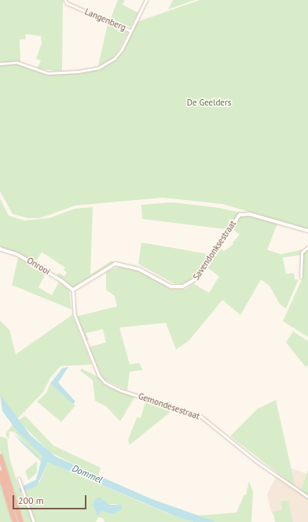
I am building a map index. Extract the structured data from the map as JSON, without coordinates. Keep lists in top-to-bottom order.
{
  "streets": {
    "street": [
      "Langenberg",
      "Savendonksestraat",
      "Onrooi",
      "Gemondesestraat"
    ]
  },
  "crossings": [
    ["Savendonksestraat", "Onrooi"],
    ["Savendonksestraat", "Gemondesestraat"],
    ["Onrooi", "Gemondesestraat"]
  ],
  "water": ["Dommel"],
  "parks": ["De Geelders"],
  "scale_bar": "200 m"
}
